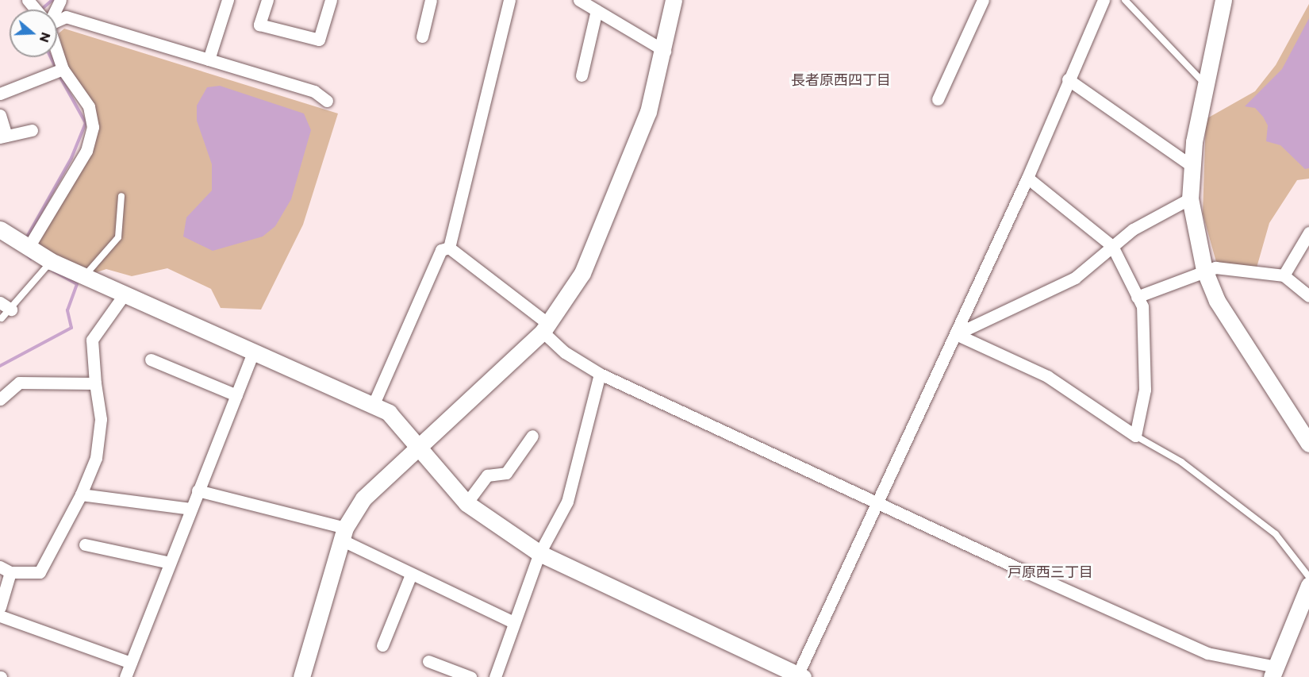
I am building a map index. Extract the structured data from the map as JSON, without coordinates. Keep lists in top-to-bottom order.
{
  "districts": ["長者原西四丁目", "戸原西三丁目"],
  "north": "right"
}
